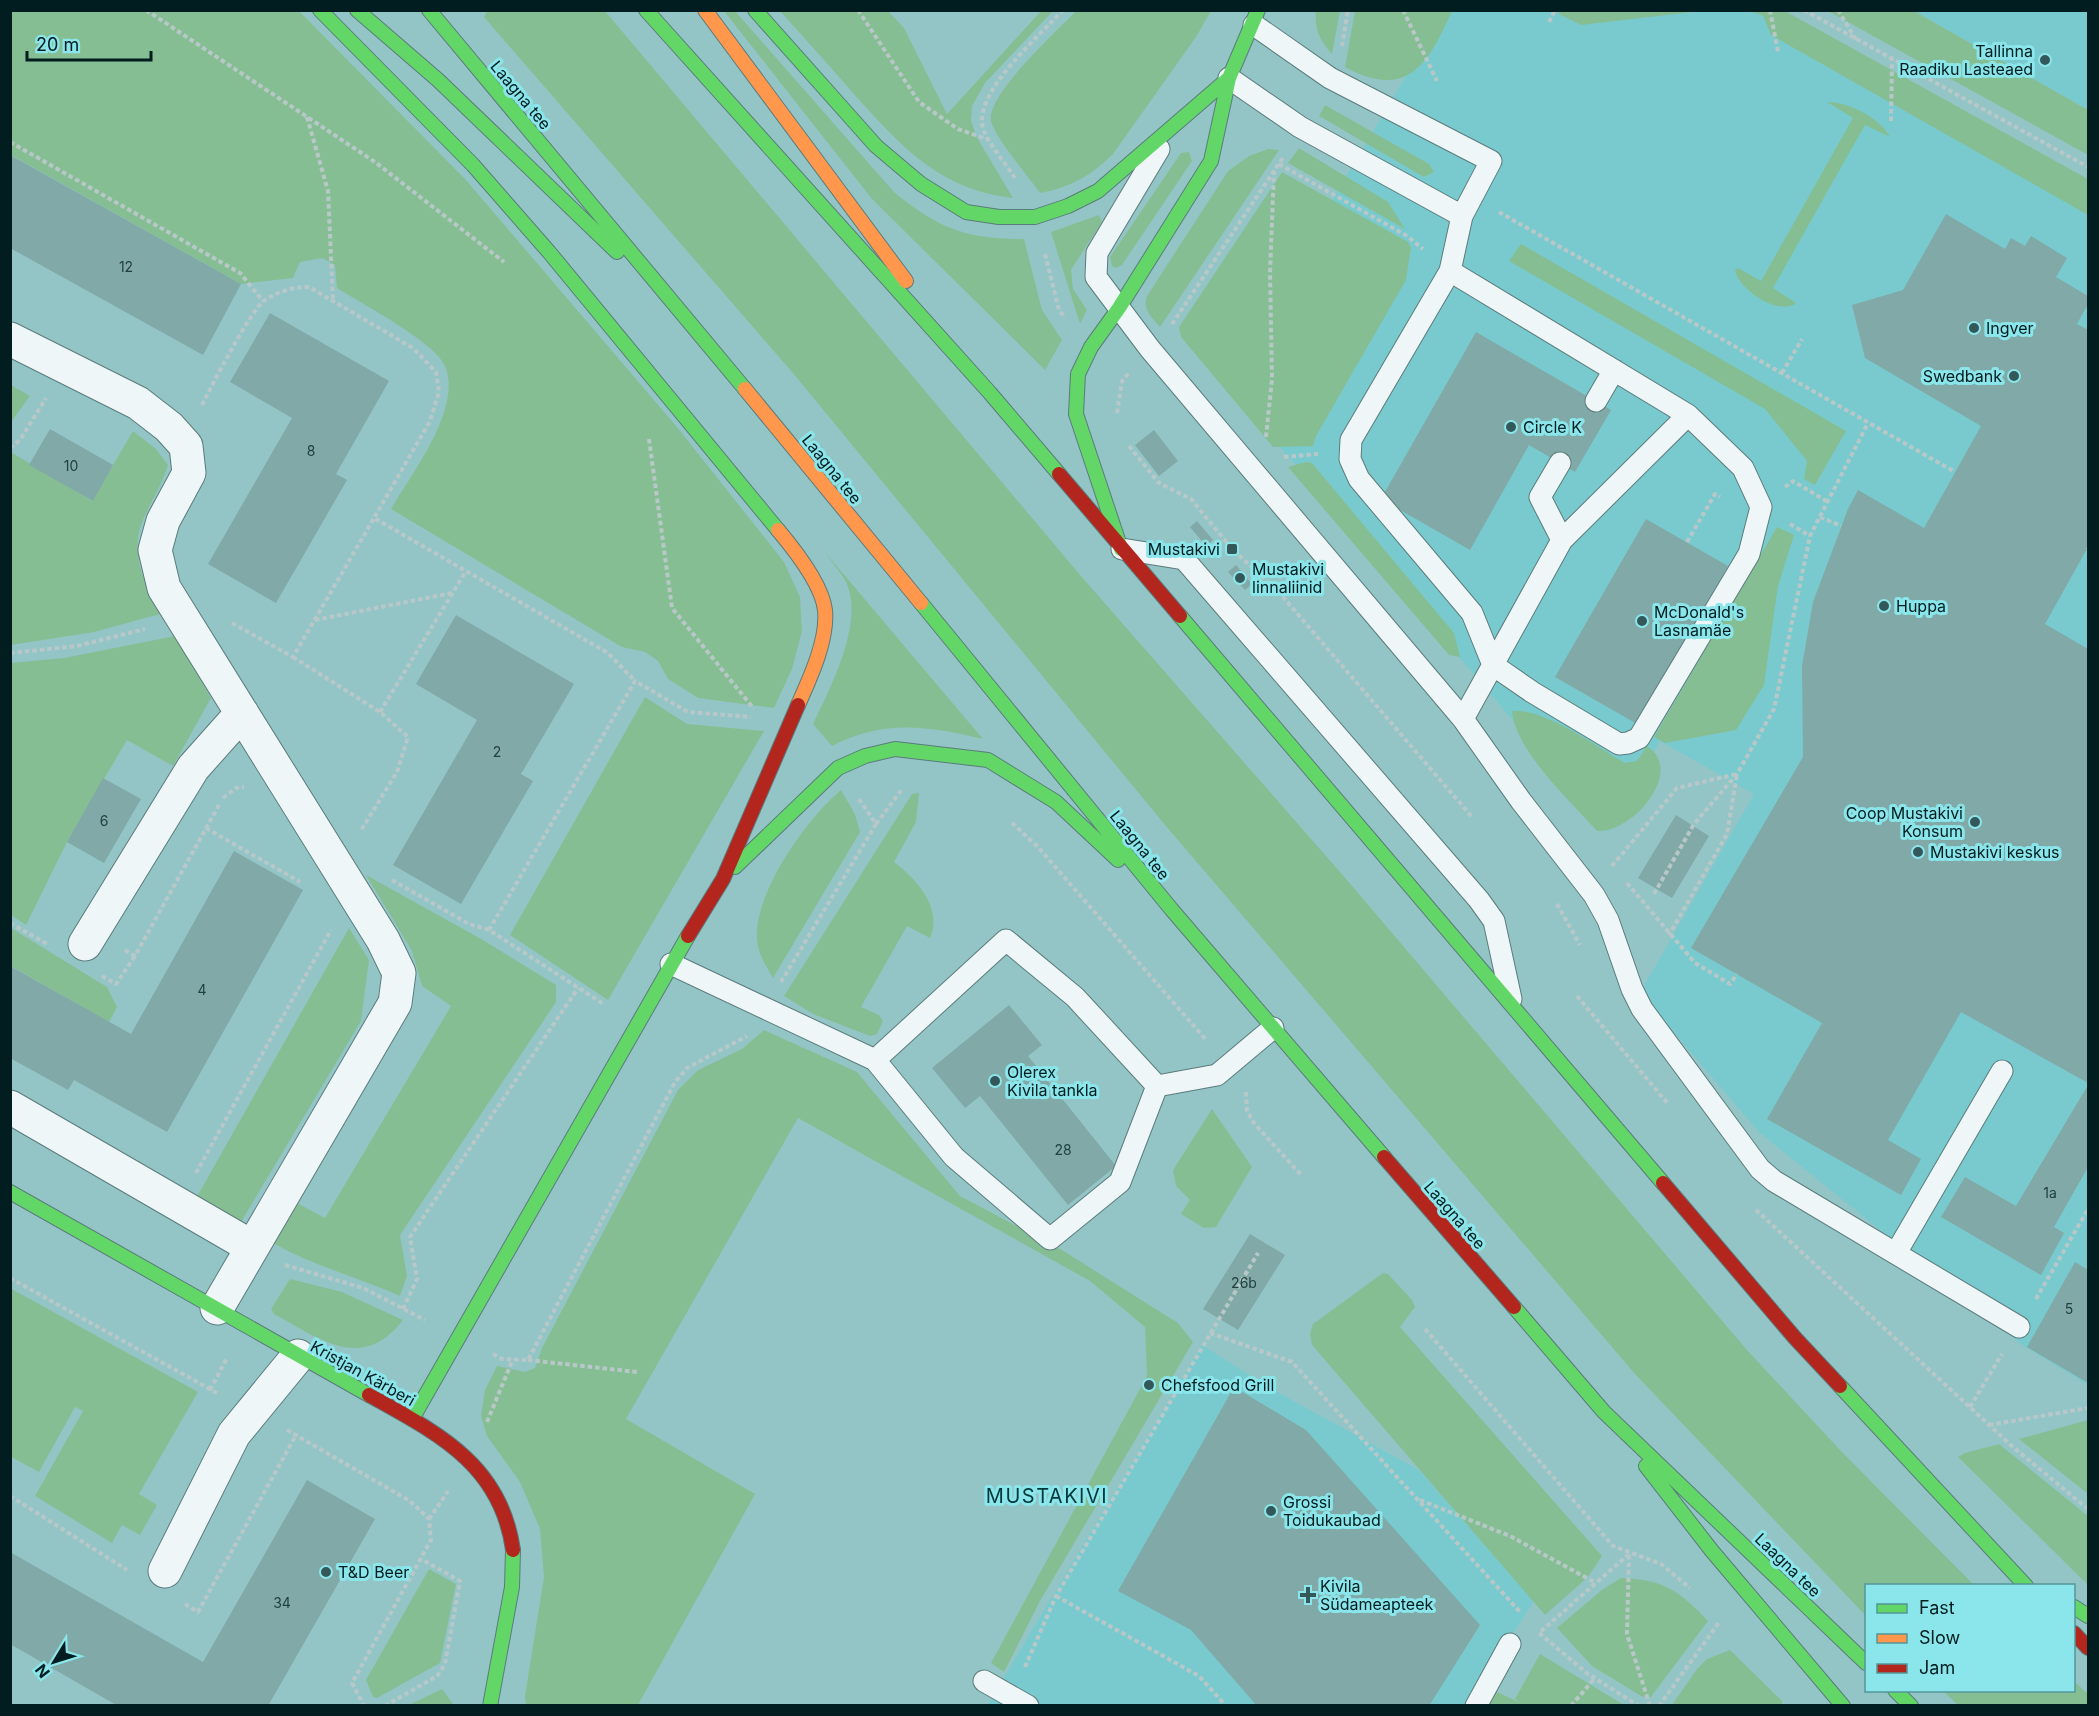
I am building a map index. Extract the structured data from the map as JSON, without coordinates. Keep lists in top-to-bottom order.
{
  "streets": {
    "street": ["Laagna tee", "Kristjan Kärberi"]
  },
  "districts": ["MUSTAKIVI"],
  "places": {
    "other": [
      "Tallinna Raadiku Lasteaed",
      "Ingver",
      "Swedbank",
      "Circle K",
      "Mustakivi linnaliinid",
      "Huppa",
      "McDonald's Lasnamäe",
      "Coop Mustakivi Konsum",
      "Mustakivi keskus",
      "Olerex Kivila tankla",
      "Chefsfood Grill",
      "Grossi Toidukaubad",
      "T&D Beer"
    ],
    "transit": ["Mustakivi"],
    "health": ["Kivila Südameapteek"]
  },
  "house_numbers": [
    "12",
    "8",
    "10",
    "2",
    "6",
    "4",
    "28",
    "1a",
    "26b",
    "5",
    "34"
  ],
  "legend": ["Fast", "Slow", "Jam"],
  "scale_bar": "20 m",
  "north": "bottom left"
}
